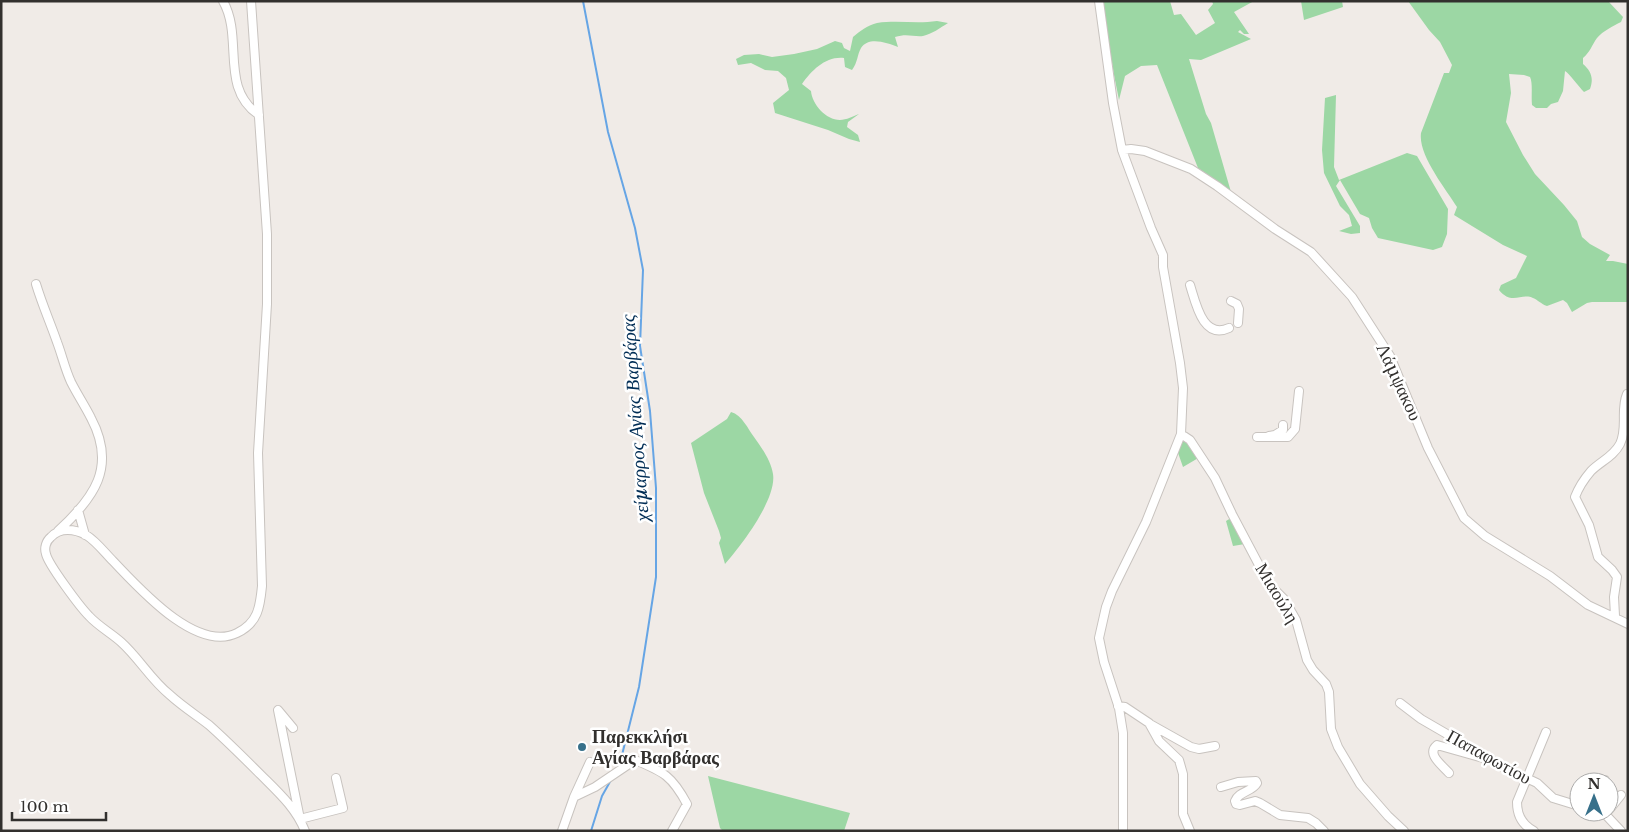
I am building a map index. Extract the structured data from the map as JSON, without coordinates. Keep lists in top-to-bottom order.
{
  "streets": {
    "street": ["Λάμψακου", "Μιαούλη", "Παπαφωτίου"]
  },
  "water": ["χείμαρρος Αγίας Βαρβάρας"],
  "places": ["Παρεκκλήσι Αγίας Βαρβάρας"],
  "scale_bar": "100 m",
  "north": "top"
}
